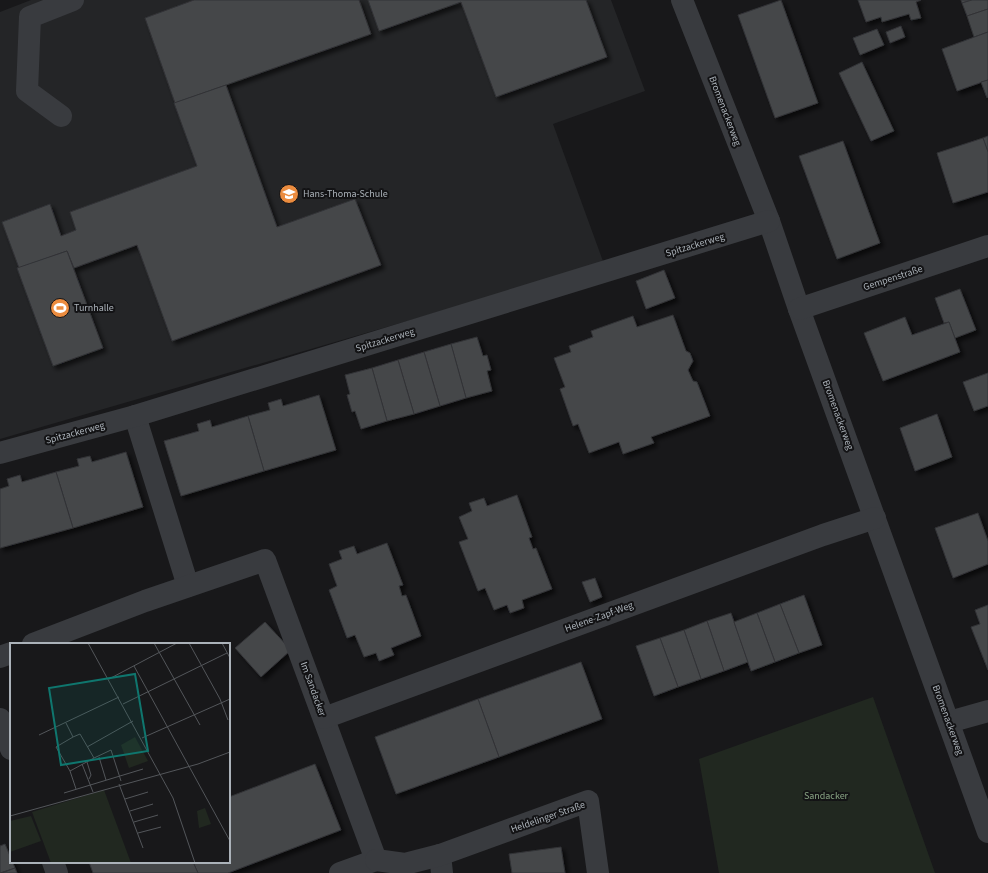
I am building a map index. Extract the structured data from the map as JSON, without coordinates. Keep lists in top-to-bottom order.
{
  "streets": {
    "street": [
      "Bromenackerweg",
      "Spitzackerweg",
      "Gempenstraße",
      "Helene-Zapf-Weg",
      "Im Sandacker",
      "Heldelinger Straße"
    ]
  },
  "crossings": [
    ["Bromenackerweg", "Spitzackerweg"],
    ["Bromenackerweg", "Gempenstraße"],
    ["Bromenackerweg", "Helene-Zapf-Weg"],
    ["Helene-Zapf-Weg", "Im Sandacker"],
    ["Im Sandacker", "Heldelinger Straße"]
  ],
  "parks": ["Sandacker"],
  "places": {
    "school or university": ["Hans-Thoma-Schule"],
    "sports": ["Turnhalle"]
  }
}
